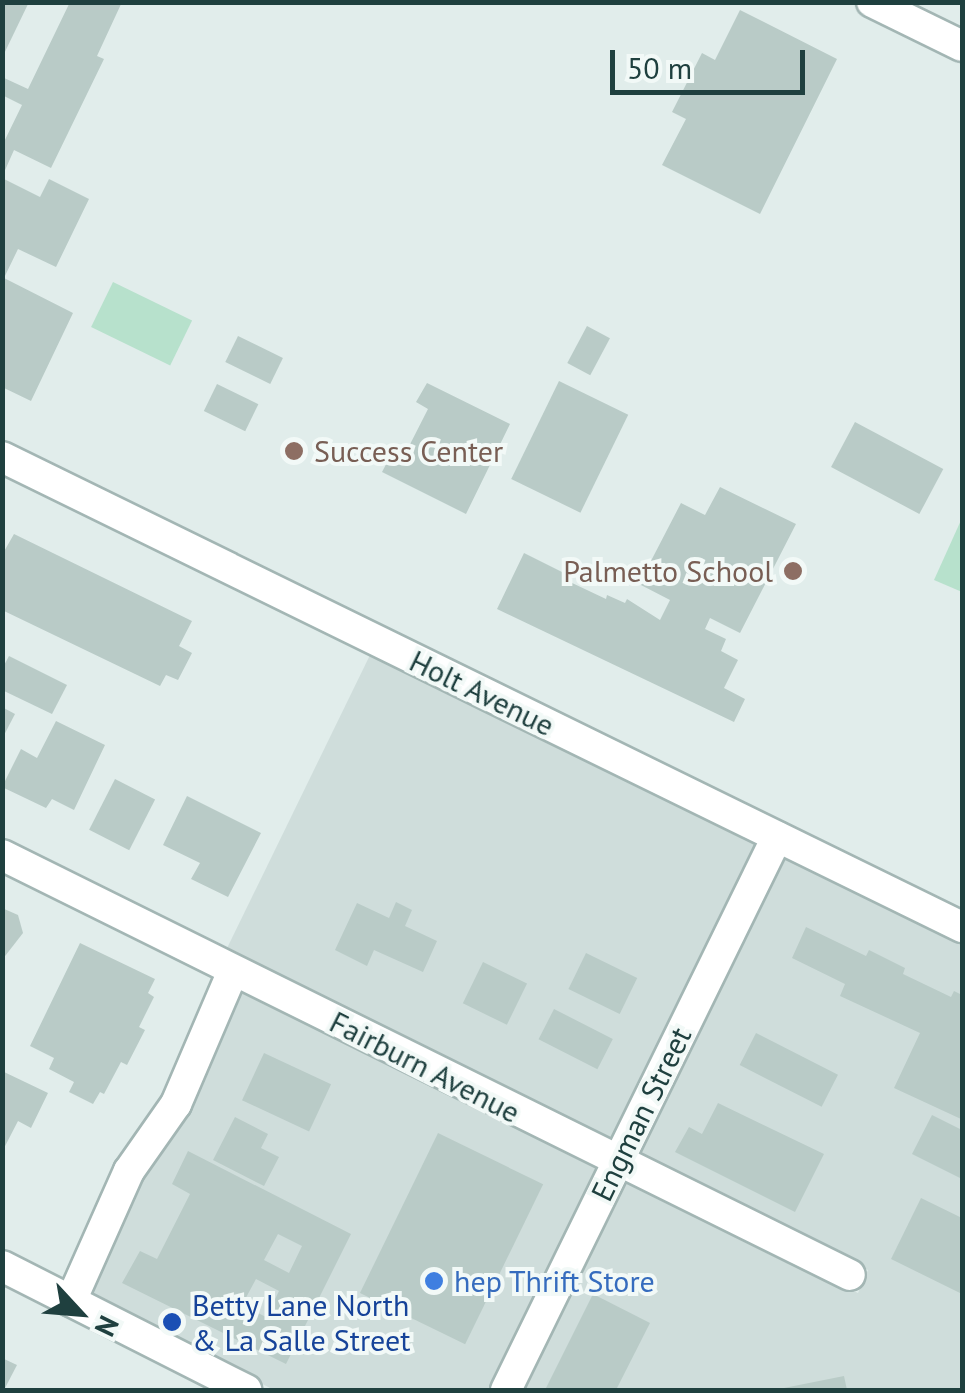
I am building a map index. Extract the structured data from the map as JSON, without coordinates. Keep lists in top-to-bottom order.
{
  "streets": {
    "street": ["Holt Avenue", "Fairburn Avenue", "Engman Street"]
  },
  "crossings": [
    ["Holt Avenue", "Engman Street"],
    ["Fairburn Avenue", "Engman Street"]
  ],
  "places": [
    "Success Center",
    "Palmetto School",
    "hep Thrift Store",
    "Betty Lane North & La Salle Street"
  ],
  "scale_bar": "50 m",
  "north": "bottom right"
}
